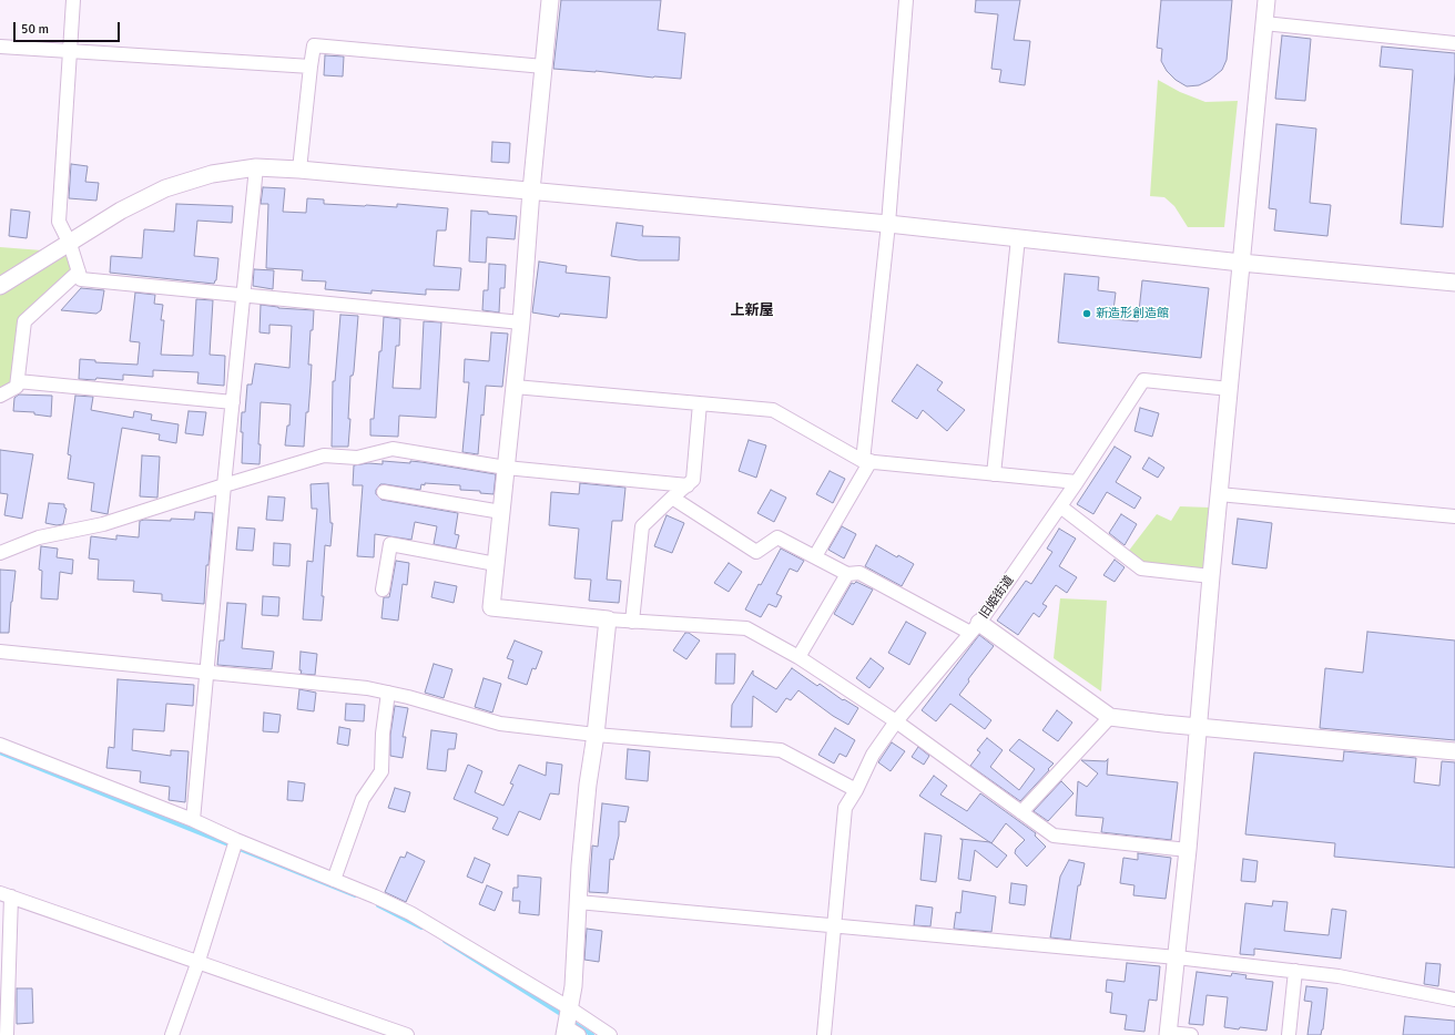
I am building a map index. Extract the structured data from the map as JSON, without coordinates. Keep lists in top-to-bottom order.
{
  "streets": {
    "street": ["旧姫街道"]
  },
  "districts": ["上新屋"],
  "places": ["新造形創造館"],
  "scale_bar": "50 m"
}
